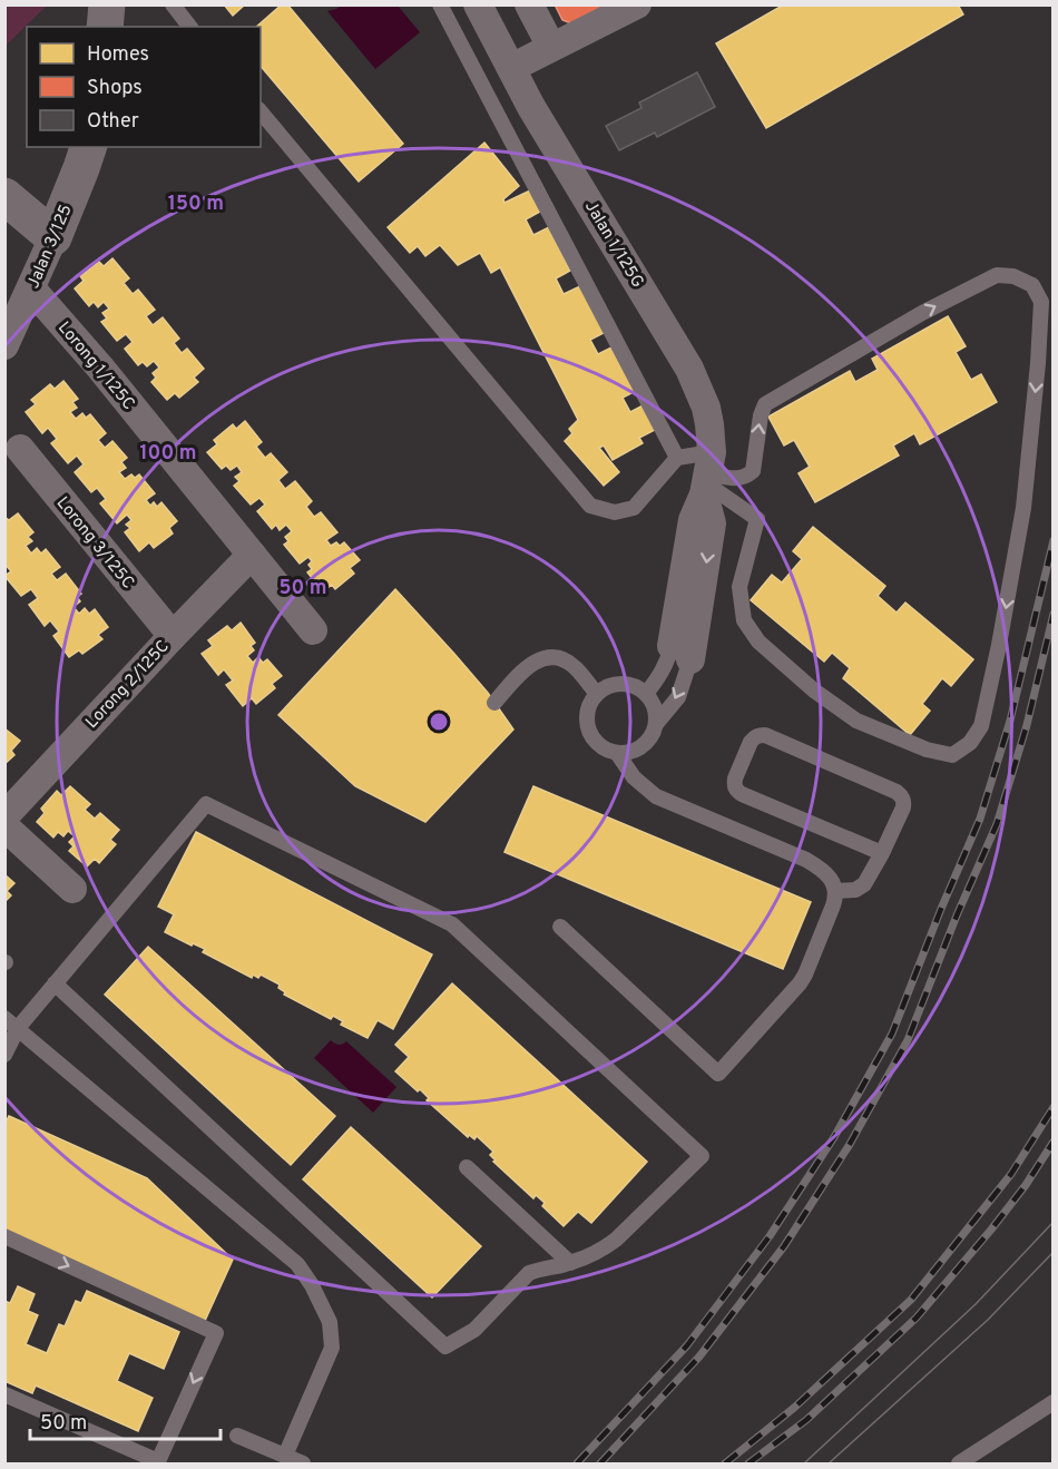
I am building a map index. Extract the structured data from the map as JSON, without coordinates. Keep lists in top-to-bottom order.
{
  "streets": {
    "street": [
      "Jalan 1/125G",
      "Jalan 3/125",
      "Lorong 1/125C",
      "Lorong 3/125C",
      "Lorong 2/125C"
    ]
  },
  "crossings": [
    ["Jalan 3/125", "Lorong 1/125C"],
    ["Lorong 1/125C", "Lorong 2/125C"],
    ["Lorong 3/125C", "Lorong 2/125C"]
  ],
  "legend": ["Homes", "Shops", "Other"],
  "scale_bar": "50 m",
  "rings": ["150 m", "100 m", "50 m"]
}
